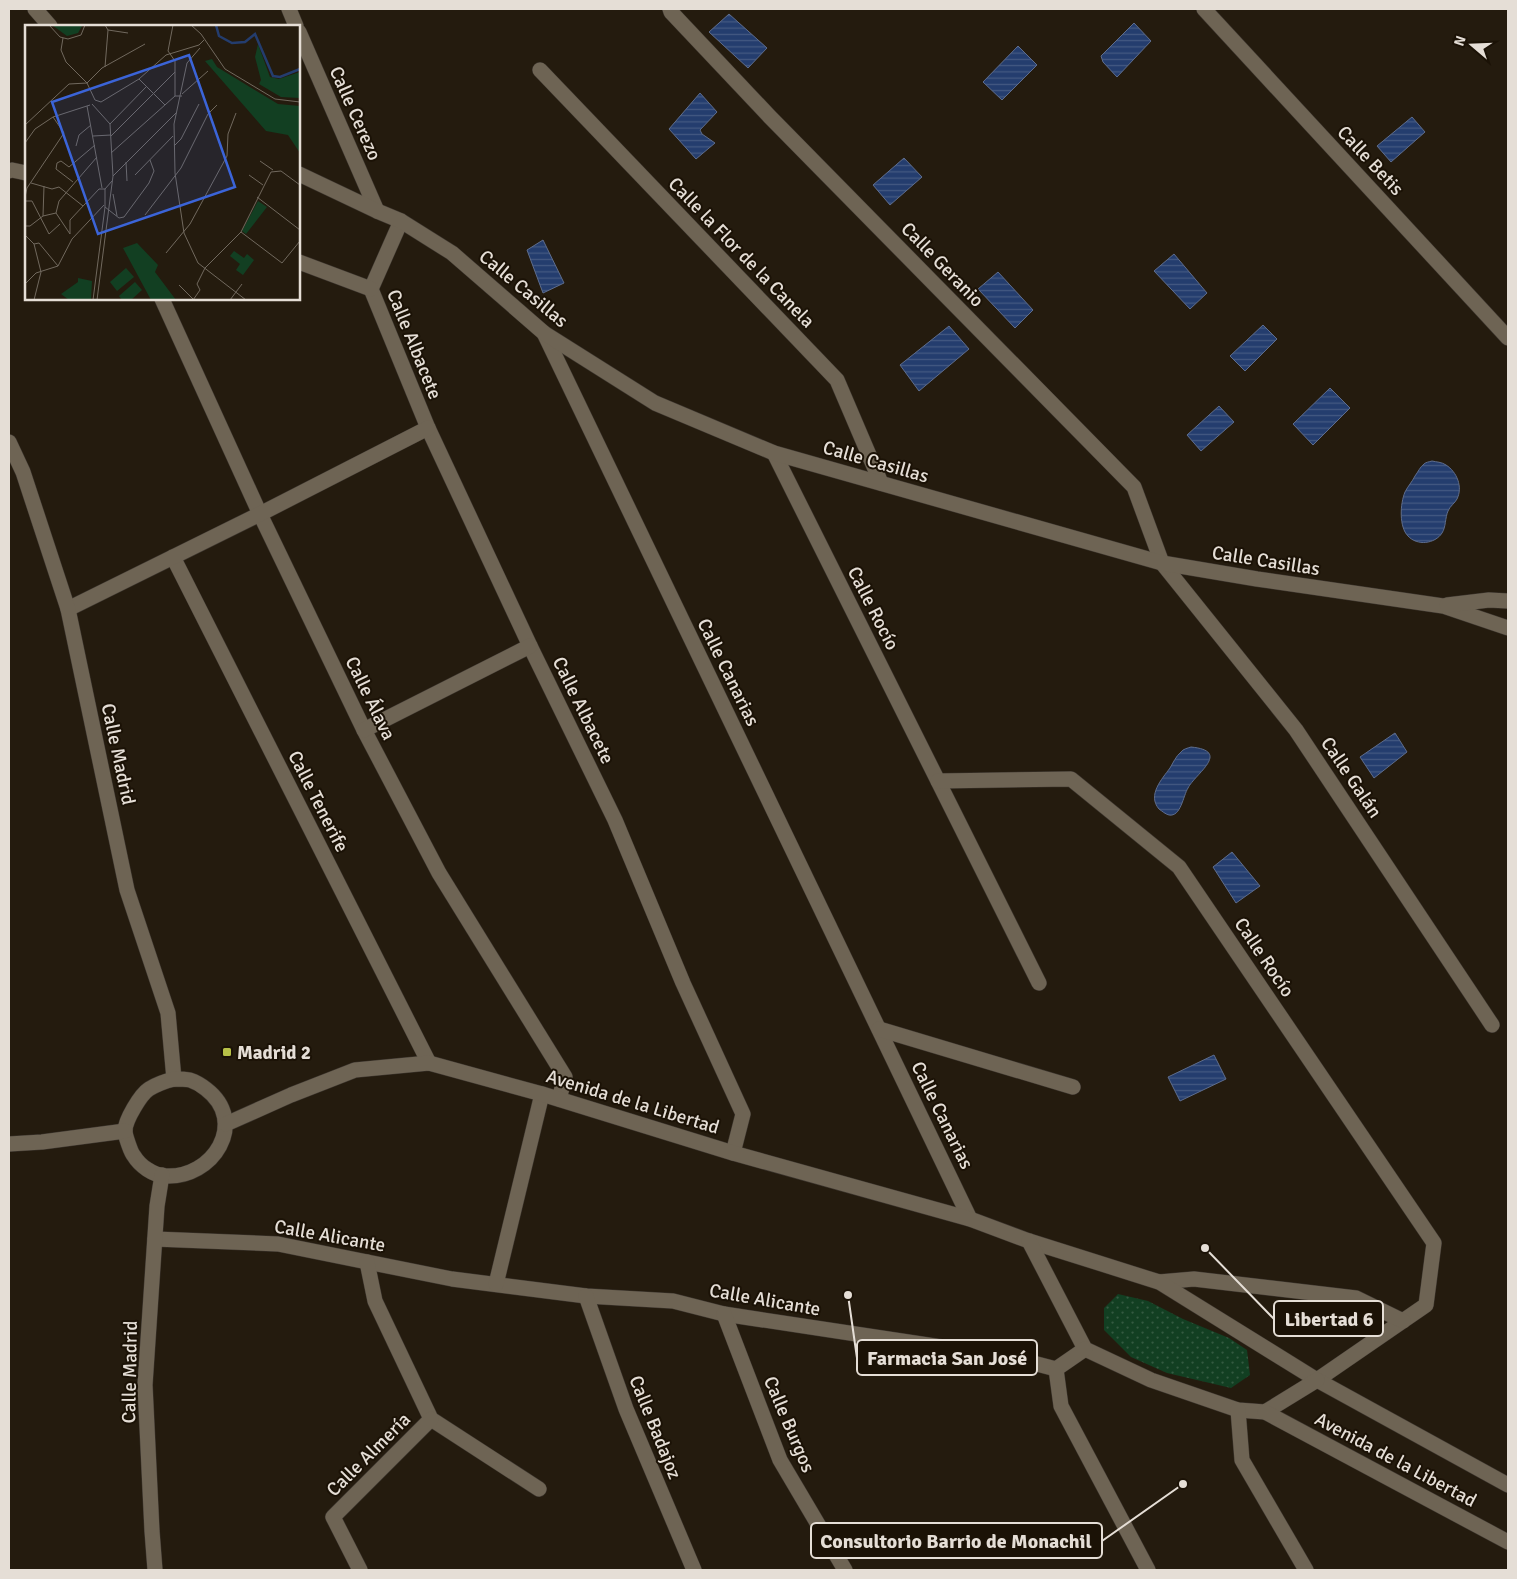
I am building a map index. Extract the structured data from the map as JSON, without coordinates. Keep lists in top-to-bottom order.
{
  "streets": {
    "street": [
      "Calle Cerezo",
      "Calle Betis",
      "Calle la Flor de la Canela",
      "Calle Geranio",
      "Calle Casillas",
      "Calle Albacete",
      "Calle Rocío",
      "Calle Canarias",
      "Calle Álava",
      "Calle Madrid",
      "Calle Galán",
      "Calle Tenerife",
      "Avenida de la Libertad",
      "Calle Alicante",
      "Calle Burgos",
      "Calle Badajoz",
      "Calle Almería"
    ]
  },
  "crossings": [
    ["Calle Cerezo", "Calle Casillas"],
    ["Calle la Flor de la Canela", "Calle Casillas"],
    ["Calle Geranio", "Calle Casillas"],
    ["Calle Geranio", "Calle Galán"],
    ["Calle Casillas", "Calle Albacete"],
    ["Calle Casillas", "Calle Rocío"],
    ["Calle Casillas", "Calle Canarias"],
    ["Calle Casillas", "Calle Galán"],
    ["Calle Albacete", "Avenida de la Libertad"],
    ["Calle Rocío", "Avenida de la Libertad"],
    ["Calle Canarias", "Avenida de la Libertad"],
    ["Calle Álava", "Avenida de la Libertad"],
    ["Calle Madrid", "Avenida de la Libertad"],
    ["Calle Madrid", "Calle Alicante"],
    ["Calle Tenerife", "Avenida de la Libertad"],
    ["Calle Alicante", "Calle Burgos"],
    ["Calle Alicante", "Calle Badajoz"],
    ["Calle Alicante", "Calle Almería"]
  ],
  "places": {
    "transit": ["Madrid 2"],
    "other": ["Libertad 6", "Farmacia San José", "Consultorio Barrio de Monachil"]
  },
  "north": "left"
}
